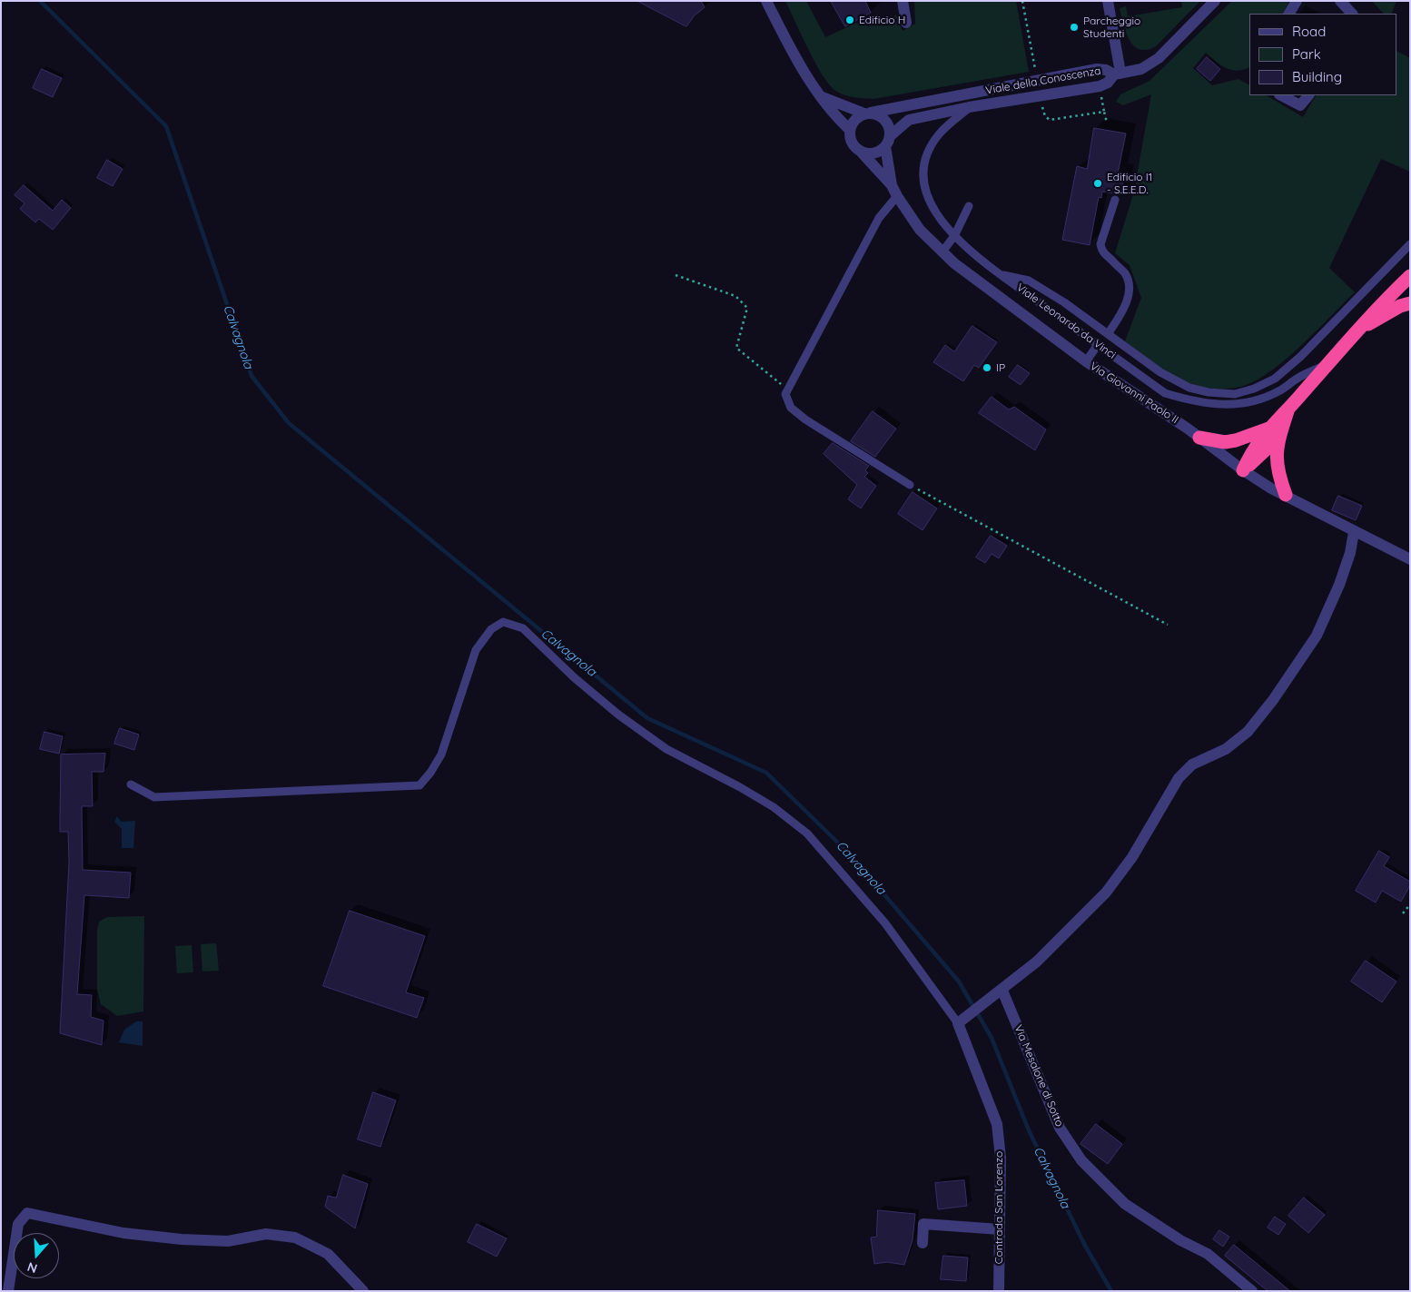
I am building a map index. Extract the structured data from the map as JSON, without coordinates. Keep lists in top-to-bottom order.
{
  "streets": {
    "street": [
      "Viale della Conoscenza",
      "Via Giovanni Paolo II",
      "Via Mesalone di Sotto",
      "Contrada San Lorenzo"
    ],
    "lane": ["Viale Leonardo da Vinci"]
  },
  "crossings": [
    ["Viale della Conoscenza", "Viale Leonardo da Vinci"],
    ["Viale della Conoscenza", "Via Giovanni Paolo II"]
  ],
  "water": ["Calvagnola"],
  "places": [
    "Edificio H",
    "Parcheggio Studenti",
    "Edificio I1 - S.E.E.D.",
    "IP"
  ],
  "legend": ["Road", "Park", "Building"],
  "north": "bottom"
}
